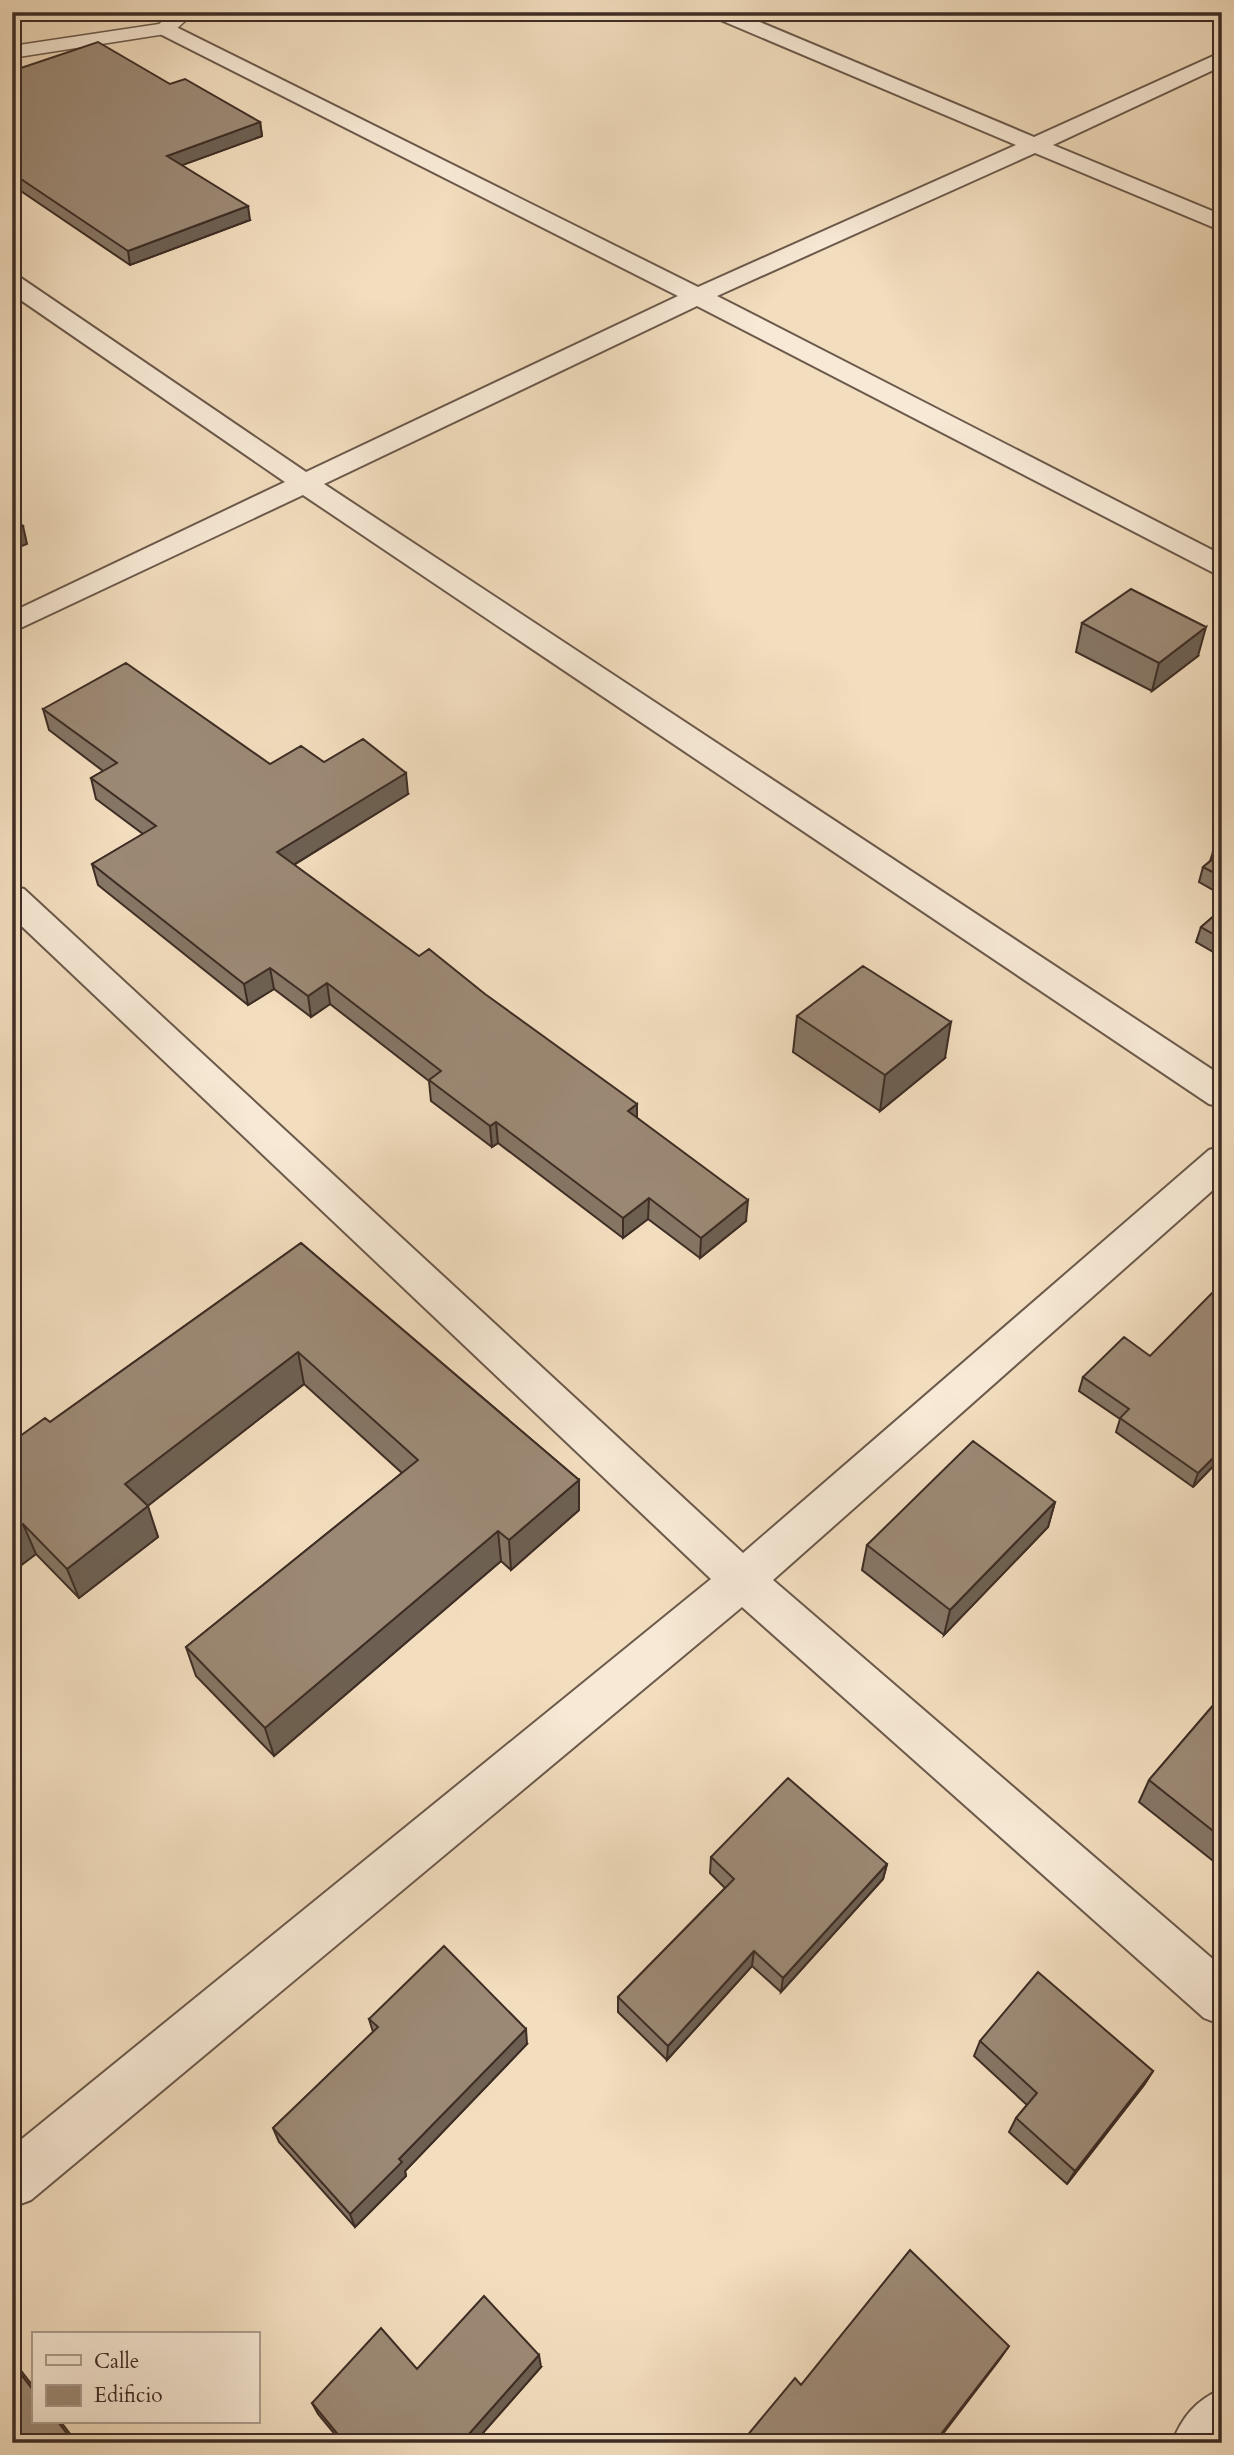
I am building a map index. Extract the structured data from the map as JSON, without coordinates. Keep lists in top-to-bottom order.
{
  "legend": ["Calle", "Edificio"]
}
